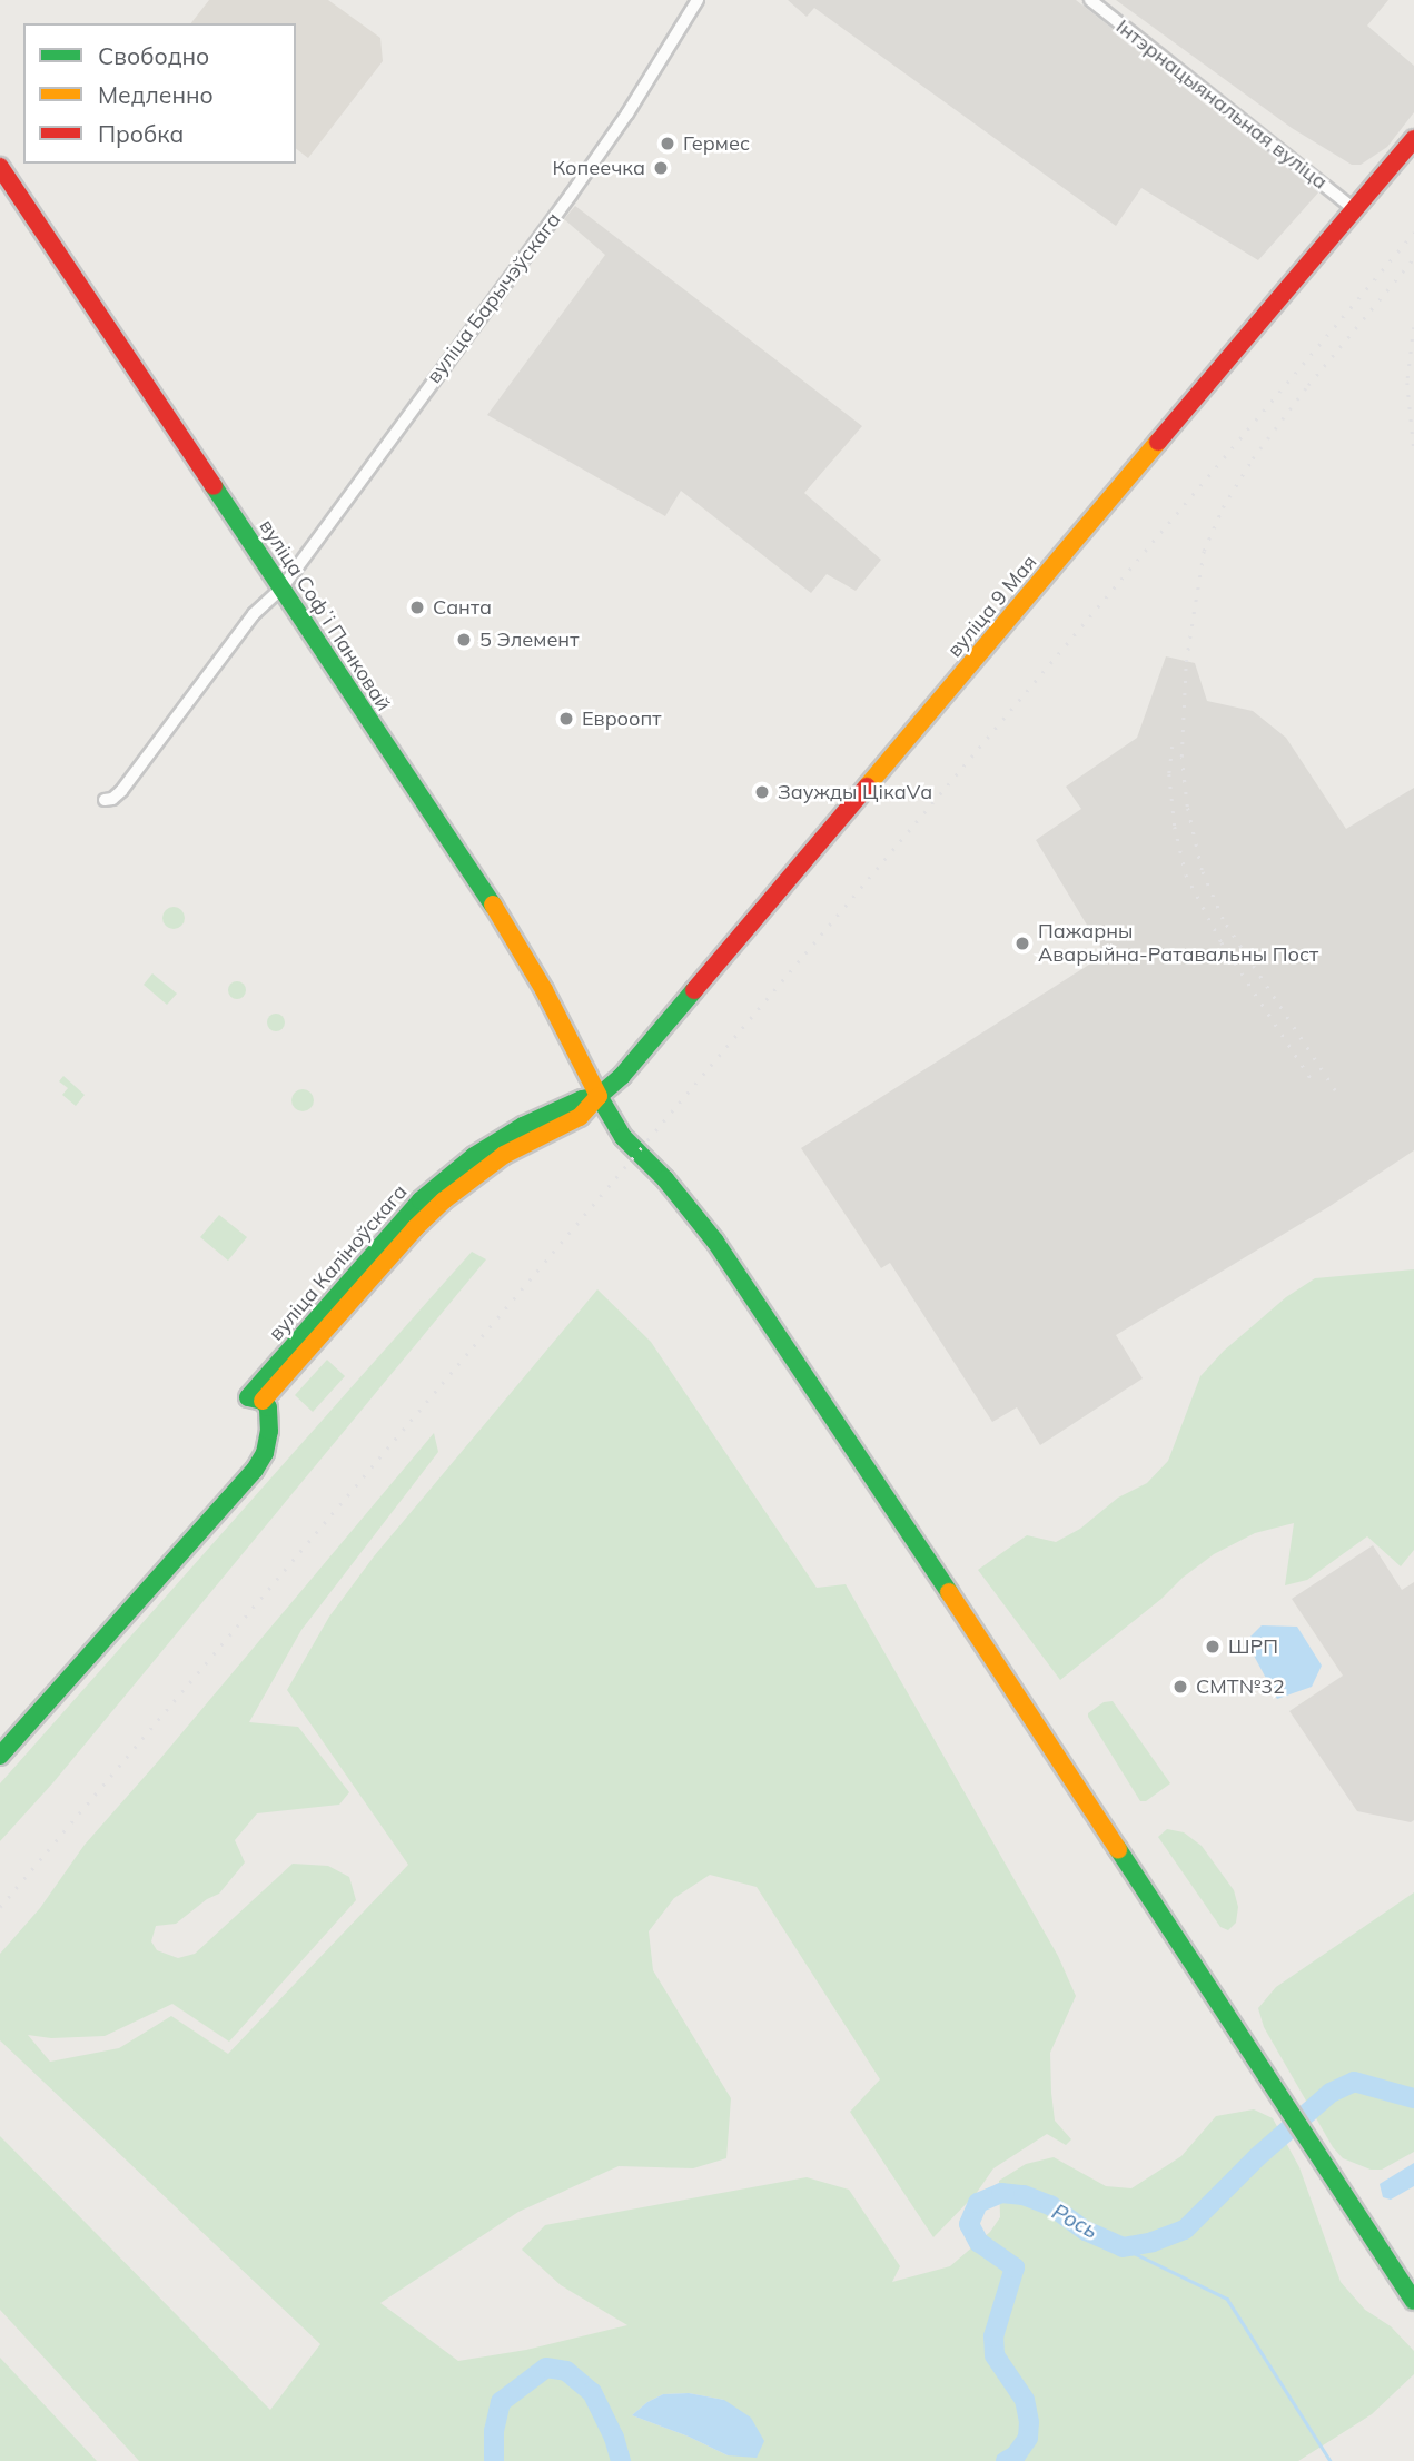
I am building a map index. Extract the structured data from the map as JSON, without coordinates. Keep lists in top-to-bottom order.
{
  "streets": {
    "main road": ["вуліца 9 Мая", "вуліца Софʼі Панковай", "вуліца Каліноўскага"],
    "street": ["Інтэрнацыянальная вуліца", "вуліца Барычэўскага"]
  },
  "crossings": [
    ["Інтэрнацыянальная вуліца", "вуліца 9 Мая"],
    ["вуліца Барычэўскага", "вуліца Софʼі Панковай"],
    ["вуліца 9 Мая", "вуліца Софʼі Панковай"],
    ["вуліца 9 Мая", "вуліца Каліноўскага"],
    ["вуліца Софʼі Панковай", "вуліца Каліноўскага"]
  ],
  "water": ["Рось"],
  "places": [
    "Гермес",
    "Копеечка",
    "Санта",
    "5 Элемент",
    "Евроопт",
    "Заужды ЦікаVа",
    "Пажарны Аварыйна-Ратавальны Пост",
    "ШРП",
    "СМТ№32"
  ],
  "legend": ["Свободно", "Медленно", "Пробка"]
}
